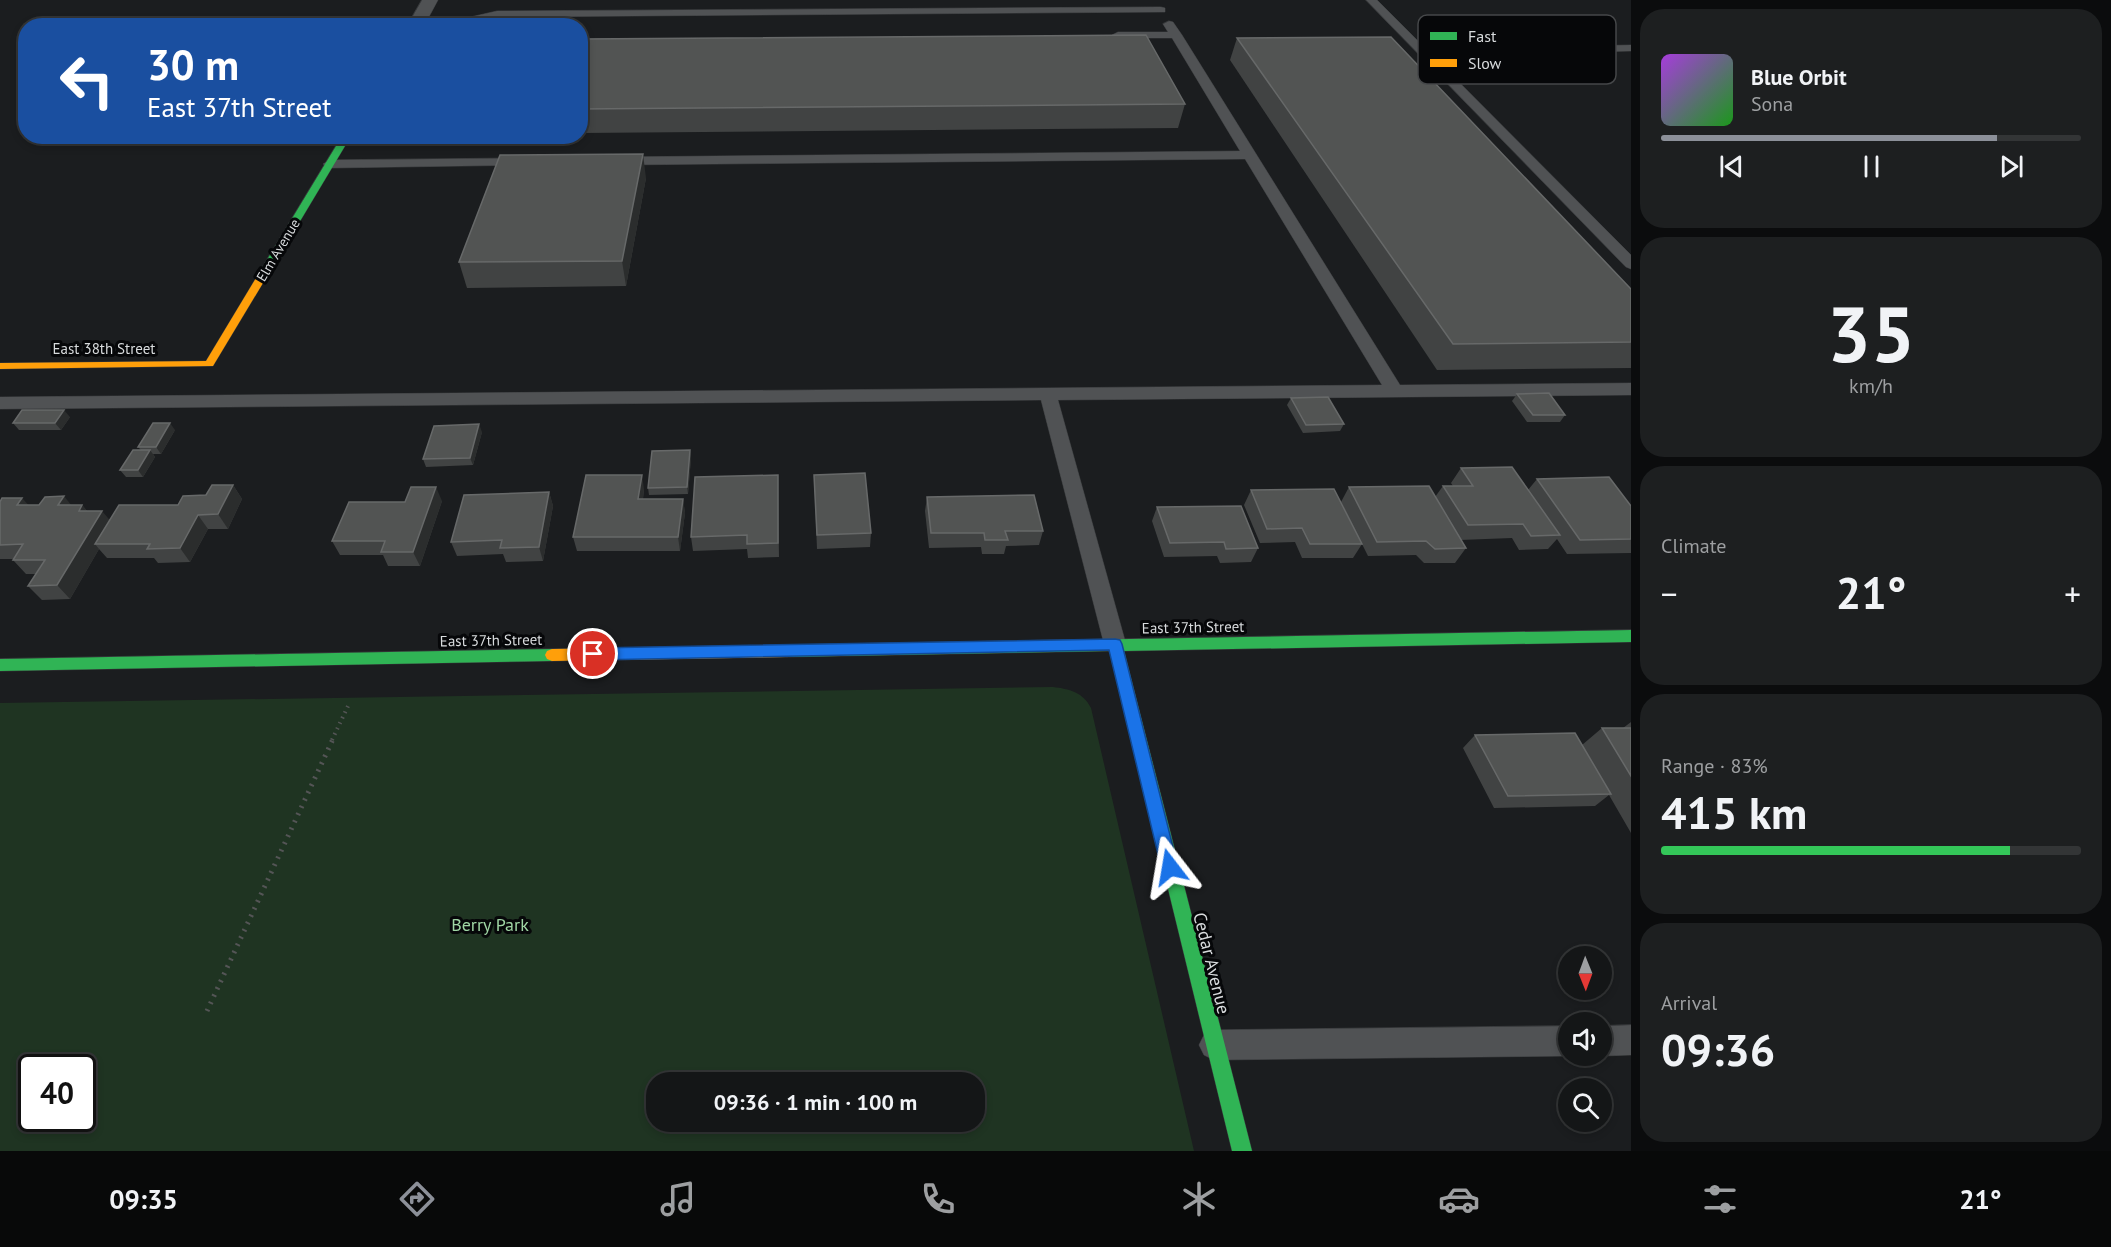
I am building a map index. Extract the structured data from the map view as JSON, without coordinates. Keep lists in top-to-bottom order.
{
  "streets": {
    "street": [
      "Elm Avenue",
      "East 38th Street",
      "East 37th Street",
      "Cedar Avenue"
    ]
  },
  "crossings": [
    ["Elm Avenue", "East 38th Street"],
    ["East 37th Street", "Cedar Avenue"]
  ],
  "parks": ["Berry Park"],
  "legend": ["Fast", "Slow"],
  "north": "bottom",
  "page": {
    "turn": ["30 m", "East 37th Street"],
    "song": ["Blue Orbit", "Sona"],
    "tile": [
      ["35", "km/h"],
      "Climate",
      ["Range · 83%", "415 km"],
      ["Arrival", "09:36"]
    ],
    "heat": ["−", "21°", "+"],
    "limit": "40",
    "trip": "09:36 · 1 min · 100 m",
    "tabs": ["09:35", "21°"]
  }
}
